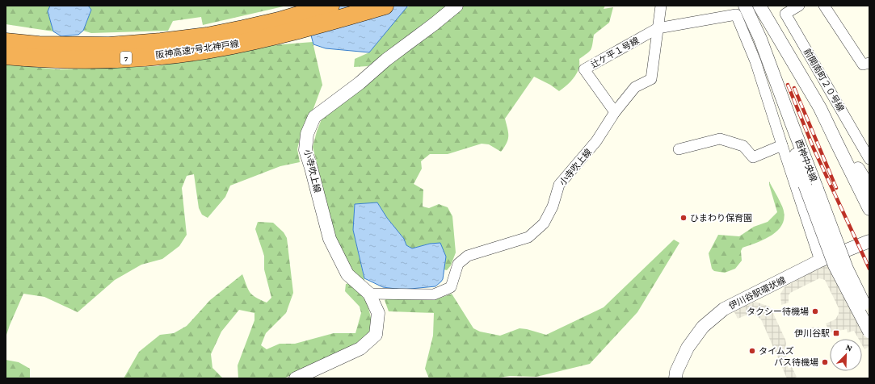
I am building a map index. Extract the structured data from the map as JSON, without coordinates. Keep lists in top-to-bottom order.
{
  "streets": {
    "highway": ["阪神高速7号北神戸線", "7"],
    "street": [
      "辻ケ平１号線",
      "前開南町２０号線",
      "西神中央線",
      "小寺吹上線",
      "伊川谷駅環状線"
    ]
  },
  "crossings": [
    ["辻ケ平１号線", "小寺吹上線"]
  ],
  "places": {
    "other": [
      "ひまわり保育園",
      "タクシー待機場",
      "タイムズ",
      "バス待機場"
    ],
    "transit": ["伊川谷駅"]
  },
  "north": "top right"
}
